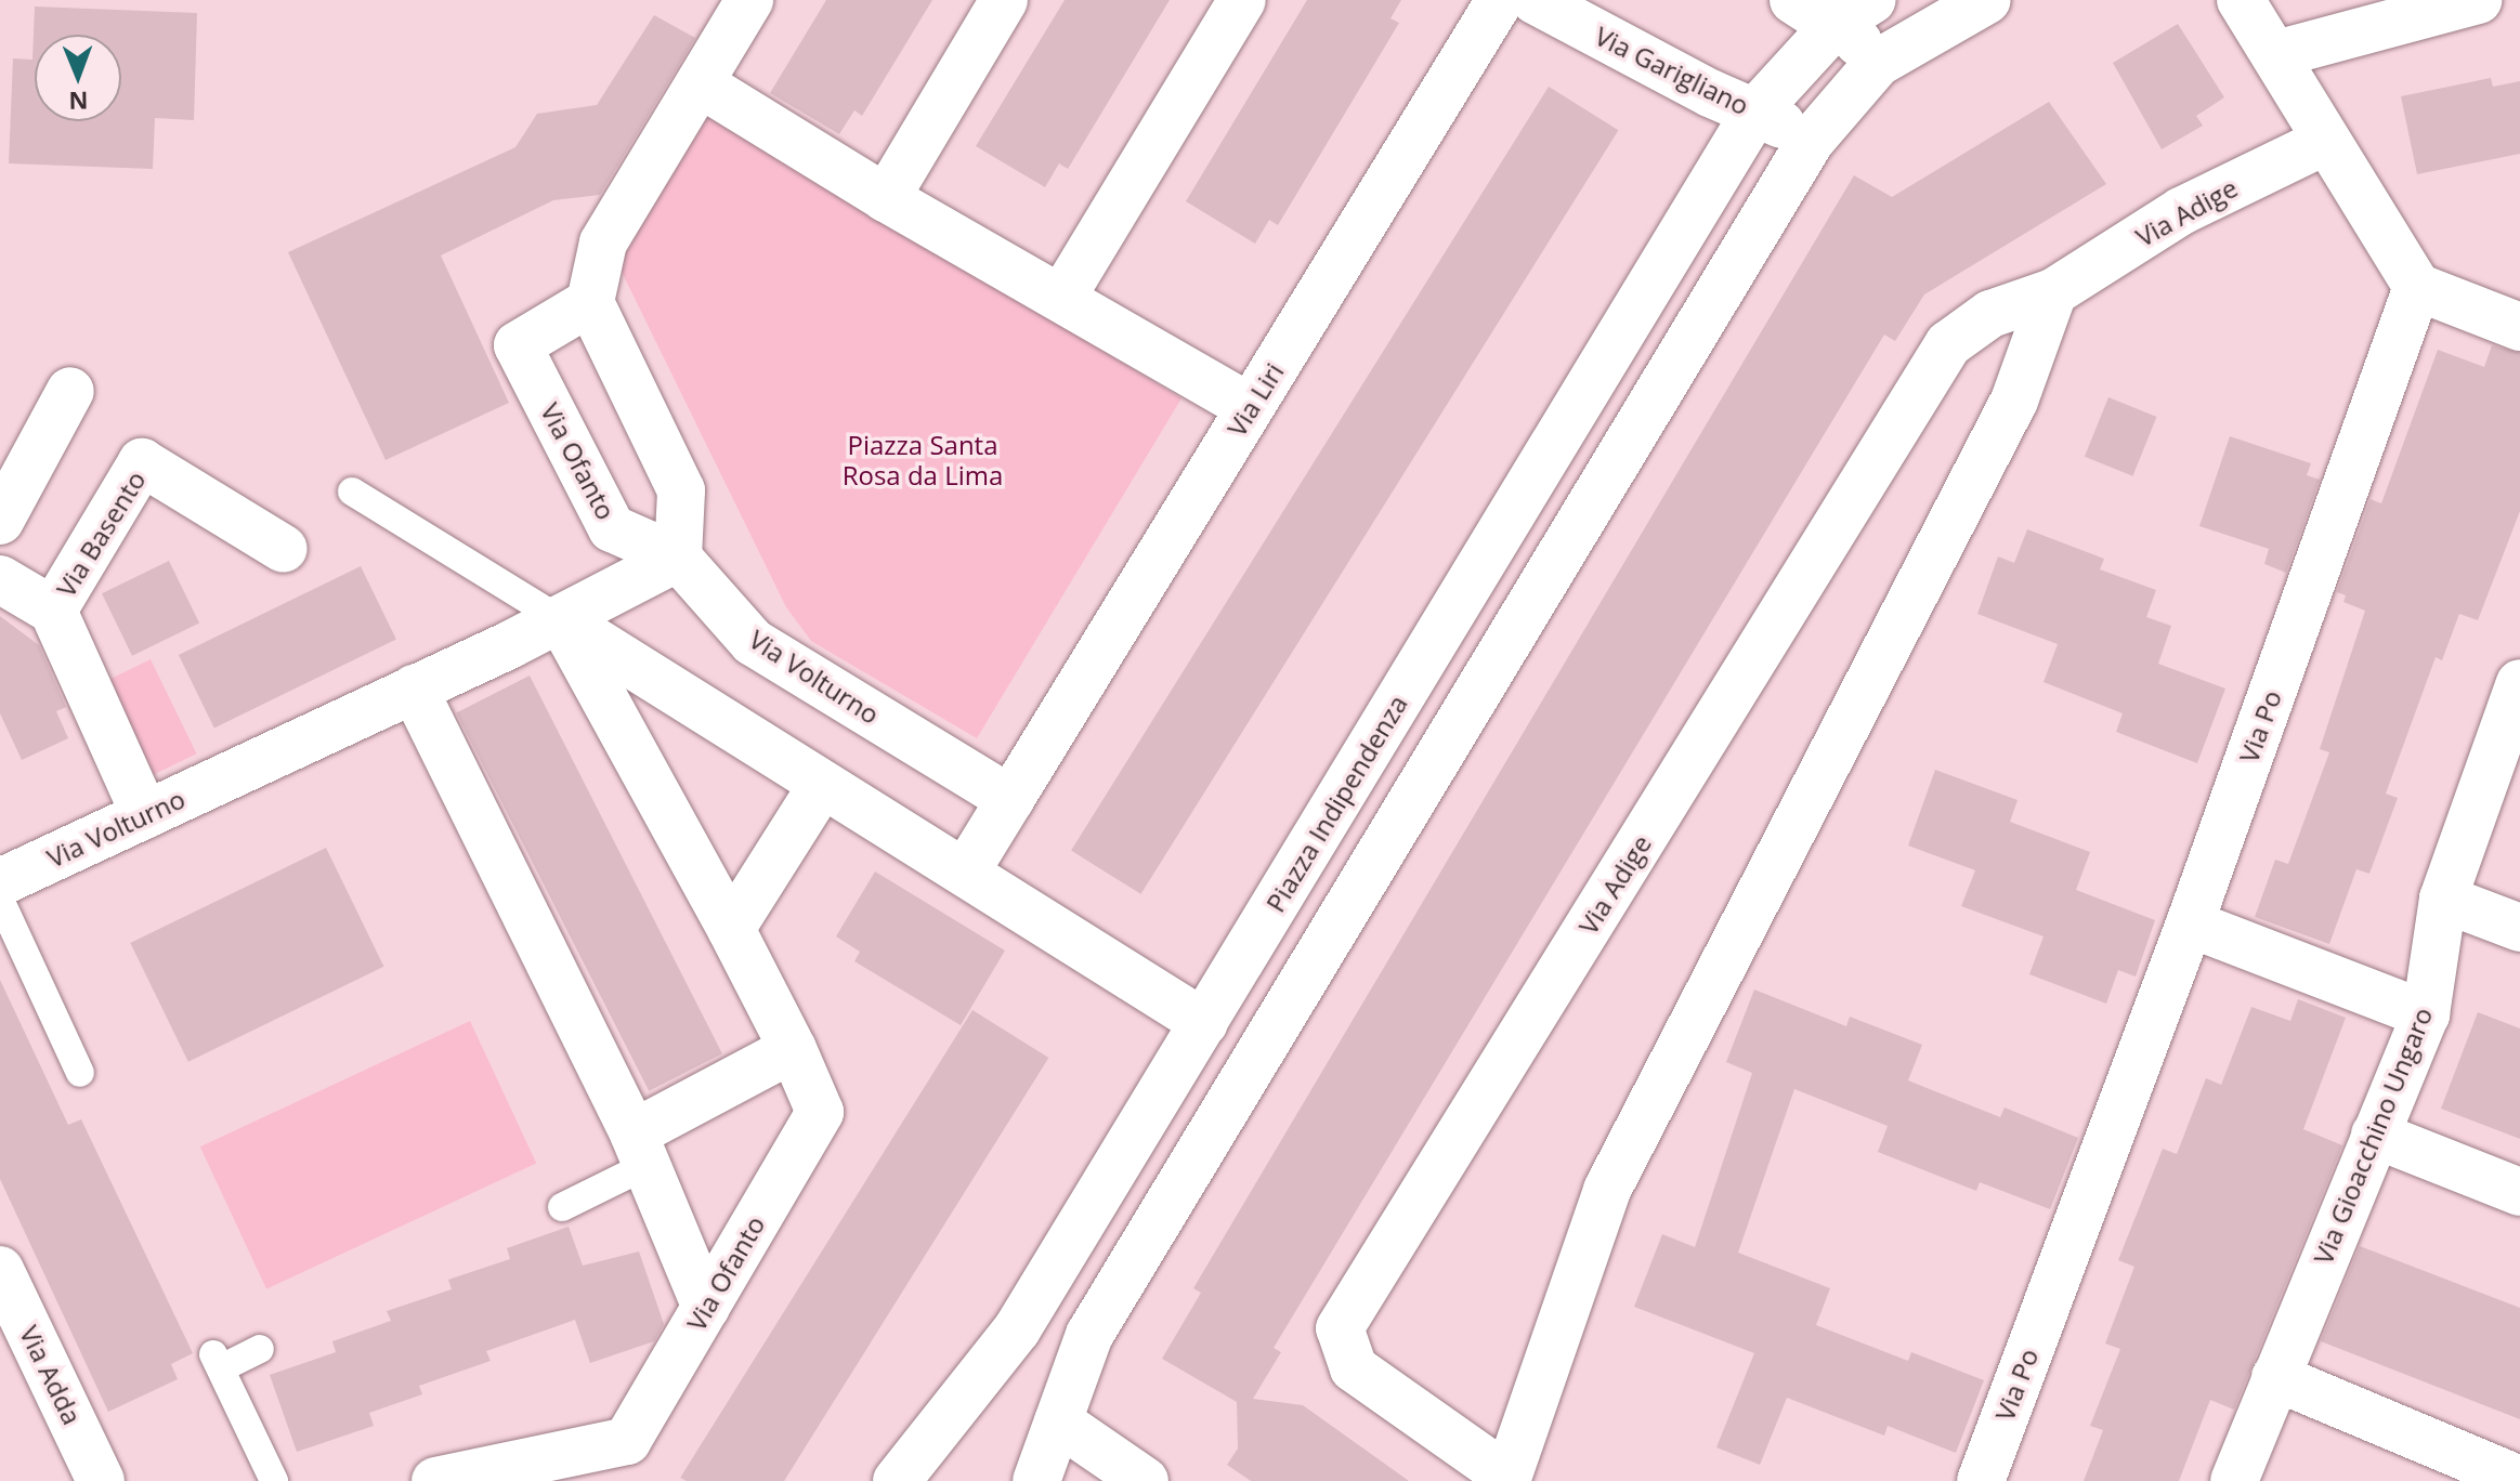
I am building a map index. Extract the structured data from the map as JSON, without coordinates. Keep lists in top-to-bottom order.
{
  "streets": {
    "street": [
      "Via Garigliano",
      "Via Adige",
      "Via Liri",
      "Via Ofanto",
      "Via Basento",
      "Via Volturno",
      "Via Po",
      "Piazza Indipendenza",
      "Via Gioacchino Ungaro",
      "Via Adda"
    ]
  },
  "crossings": [
    ["Via Garigliano", "Piazza Indipendenza"],
    ["Via Liri", "Via Volturno"],
    ["Via Ofanto", "Via Volturno"],
    ["Via Basento", "Via Volturno"]
  ],
  "parks": ["Piazza Santa Rosa da Lima"],
  "north": "bottom"
}
